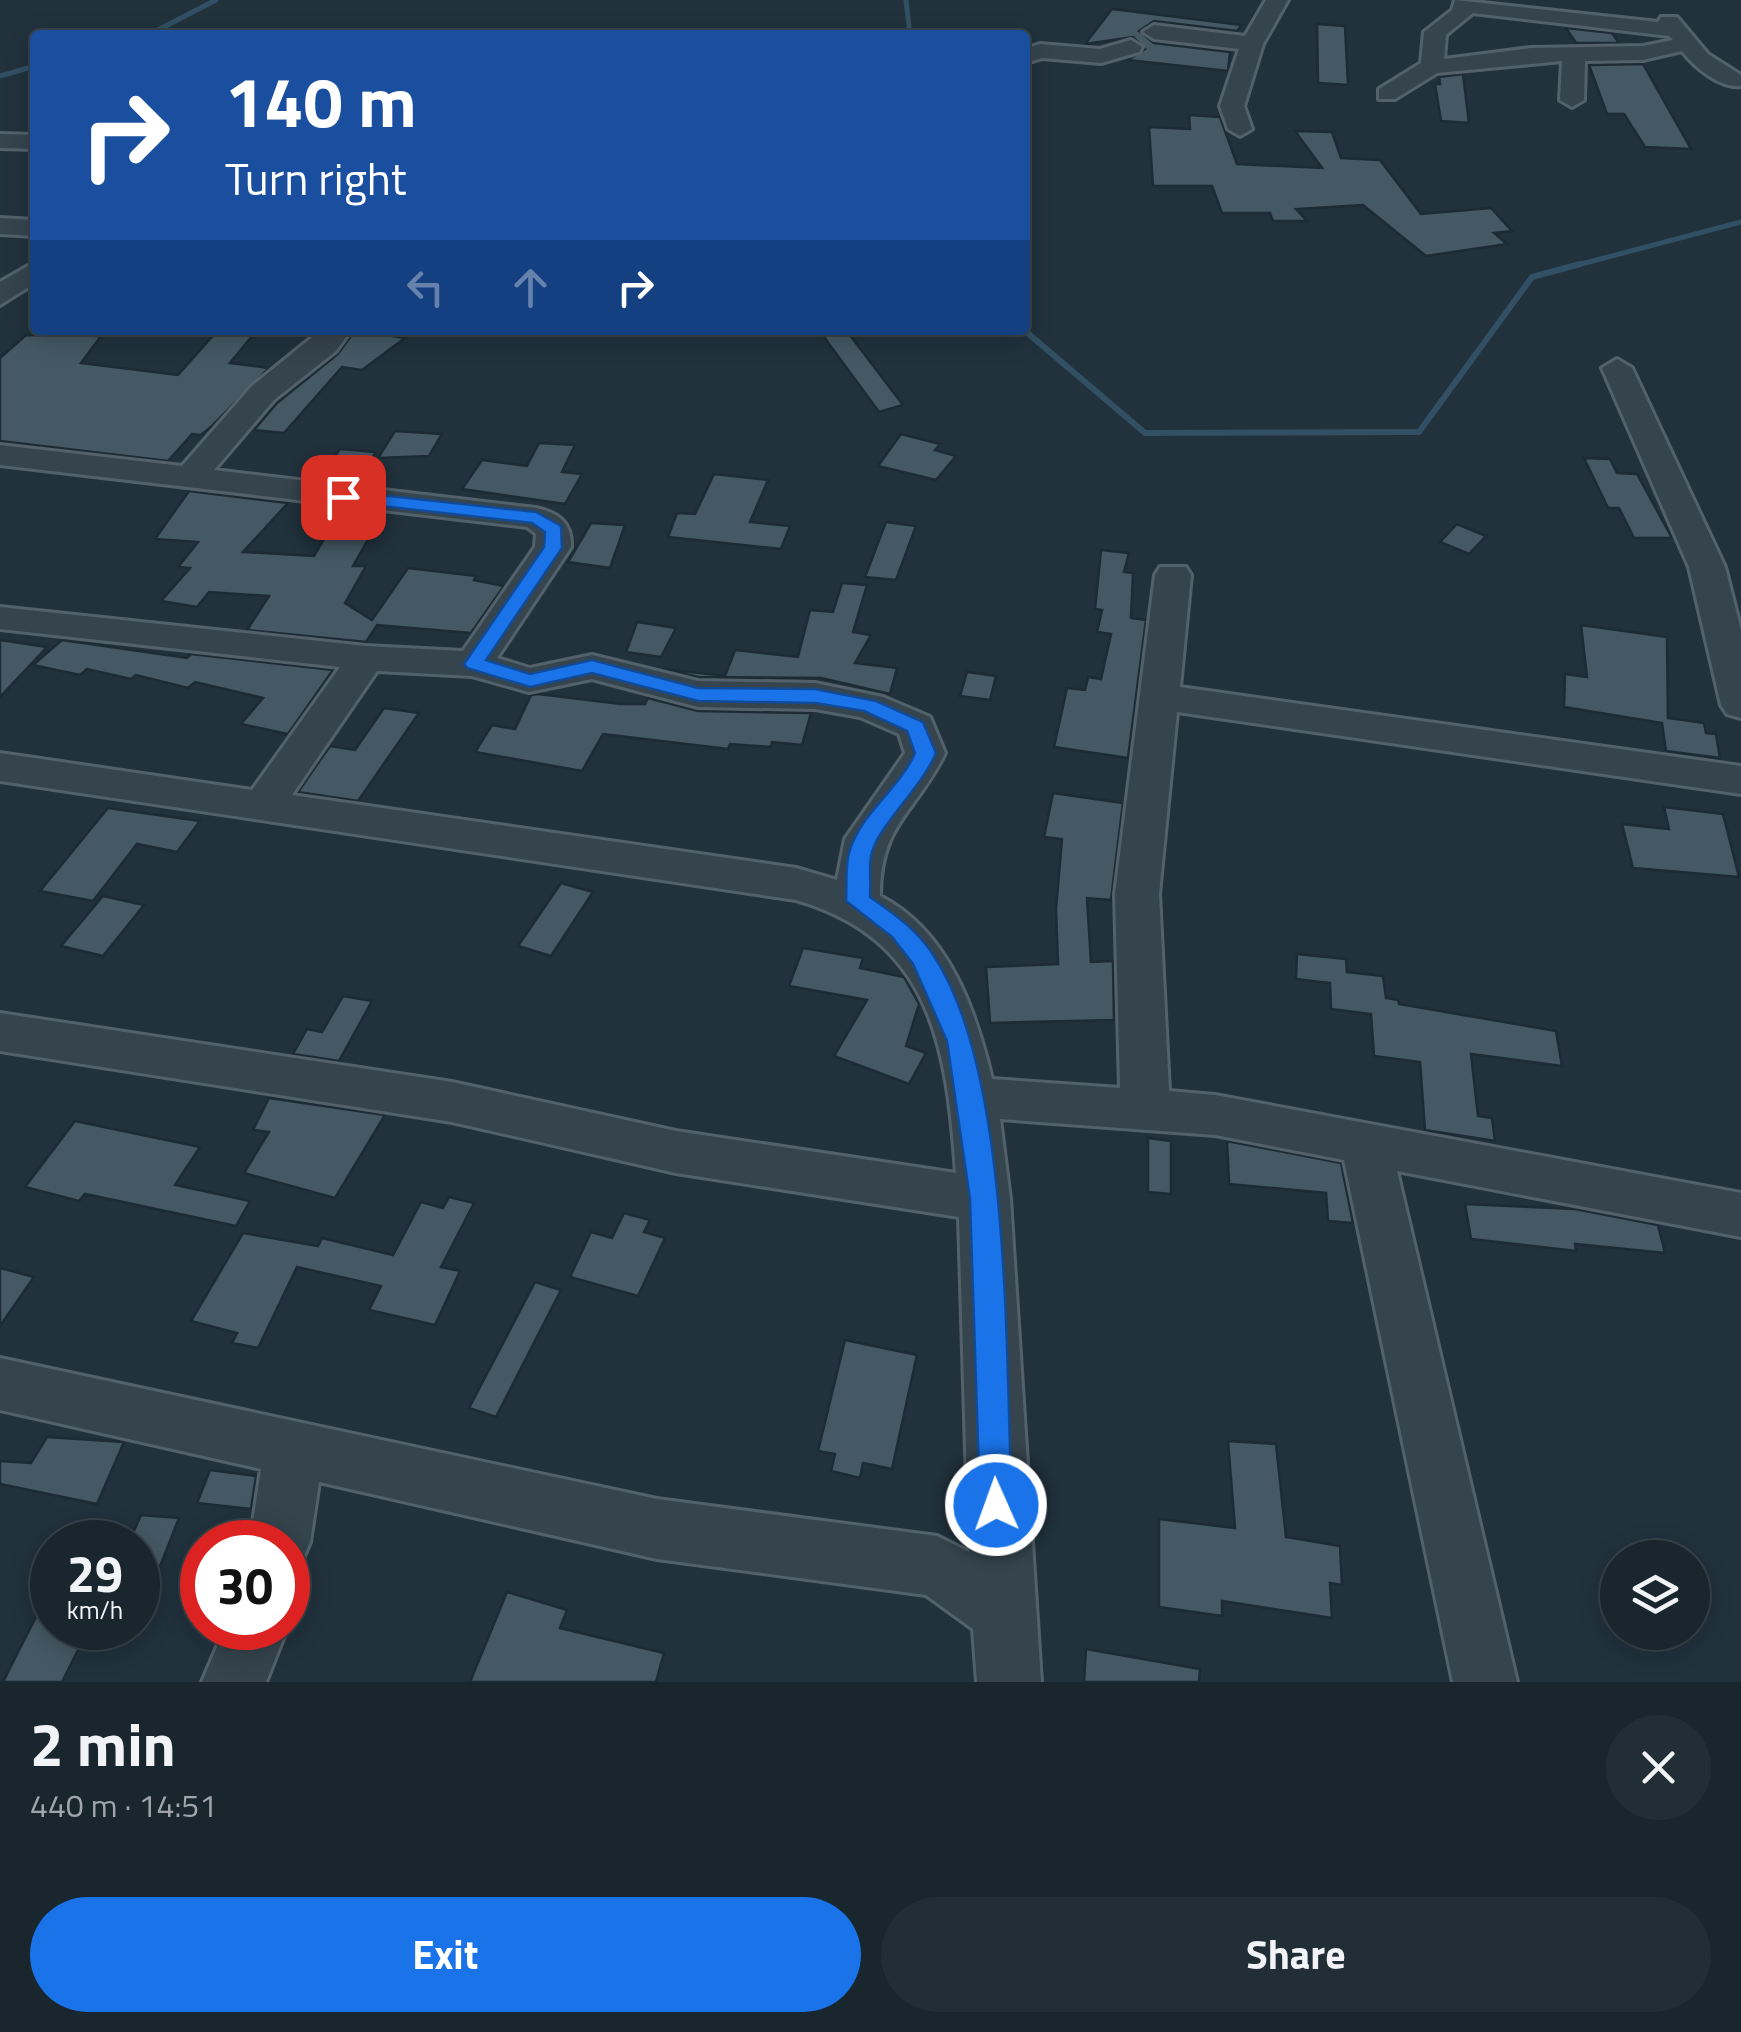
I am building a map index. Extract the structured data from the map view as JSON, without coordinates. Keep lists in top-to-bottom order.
{
  "page": {
    "turn": ["140 m", "Turn right"],
    "speed": "29 km/h",
    "limit": "30",
    "heading": ["2 min", "440 m · 14:51"],
    "buttons": ["Exit", "Share"]
  }
}
